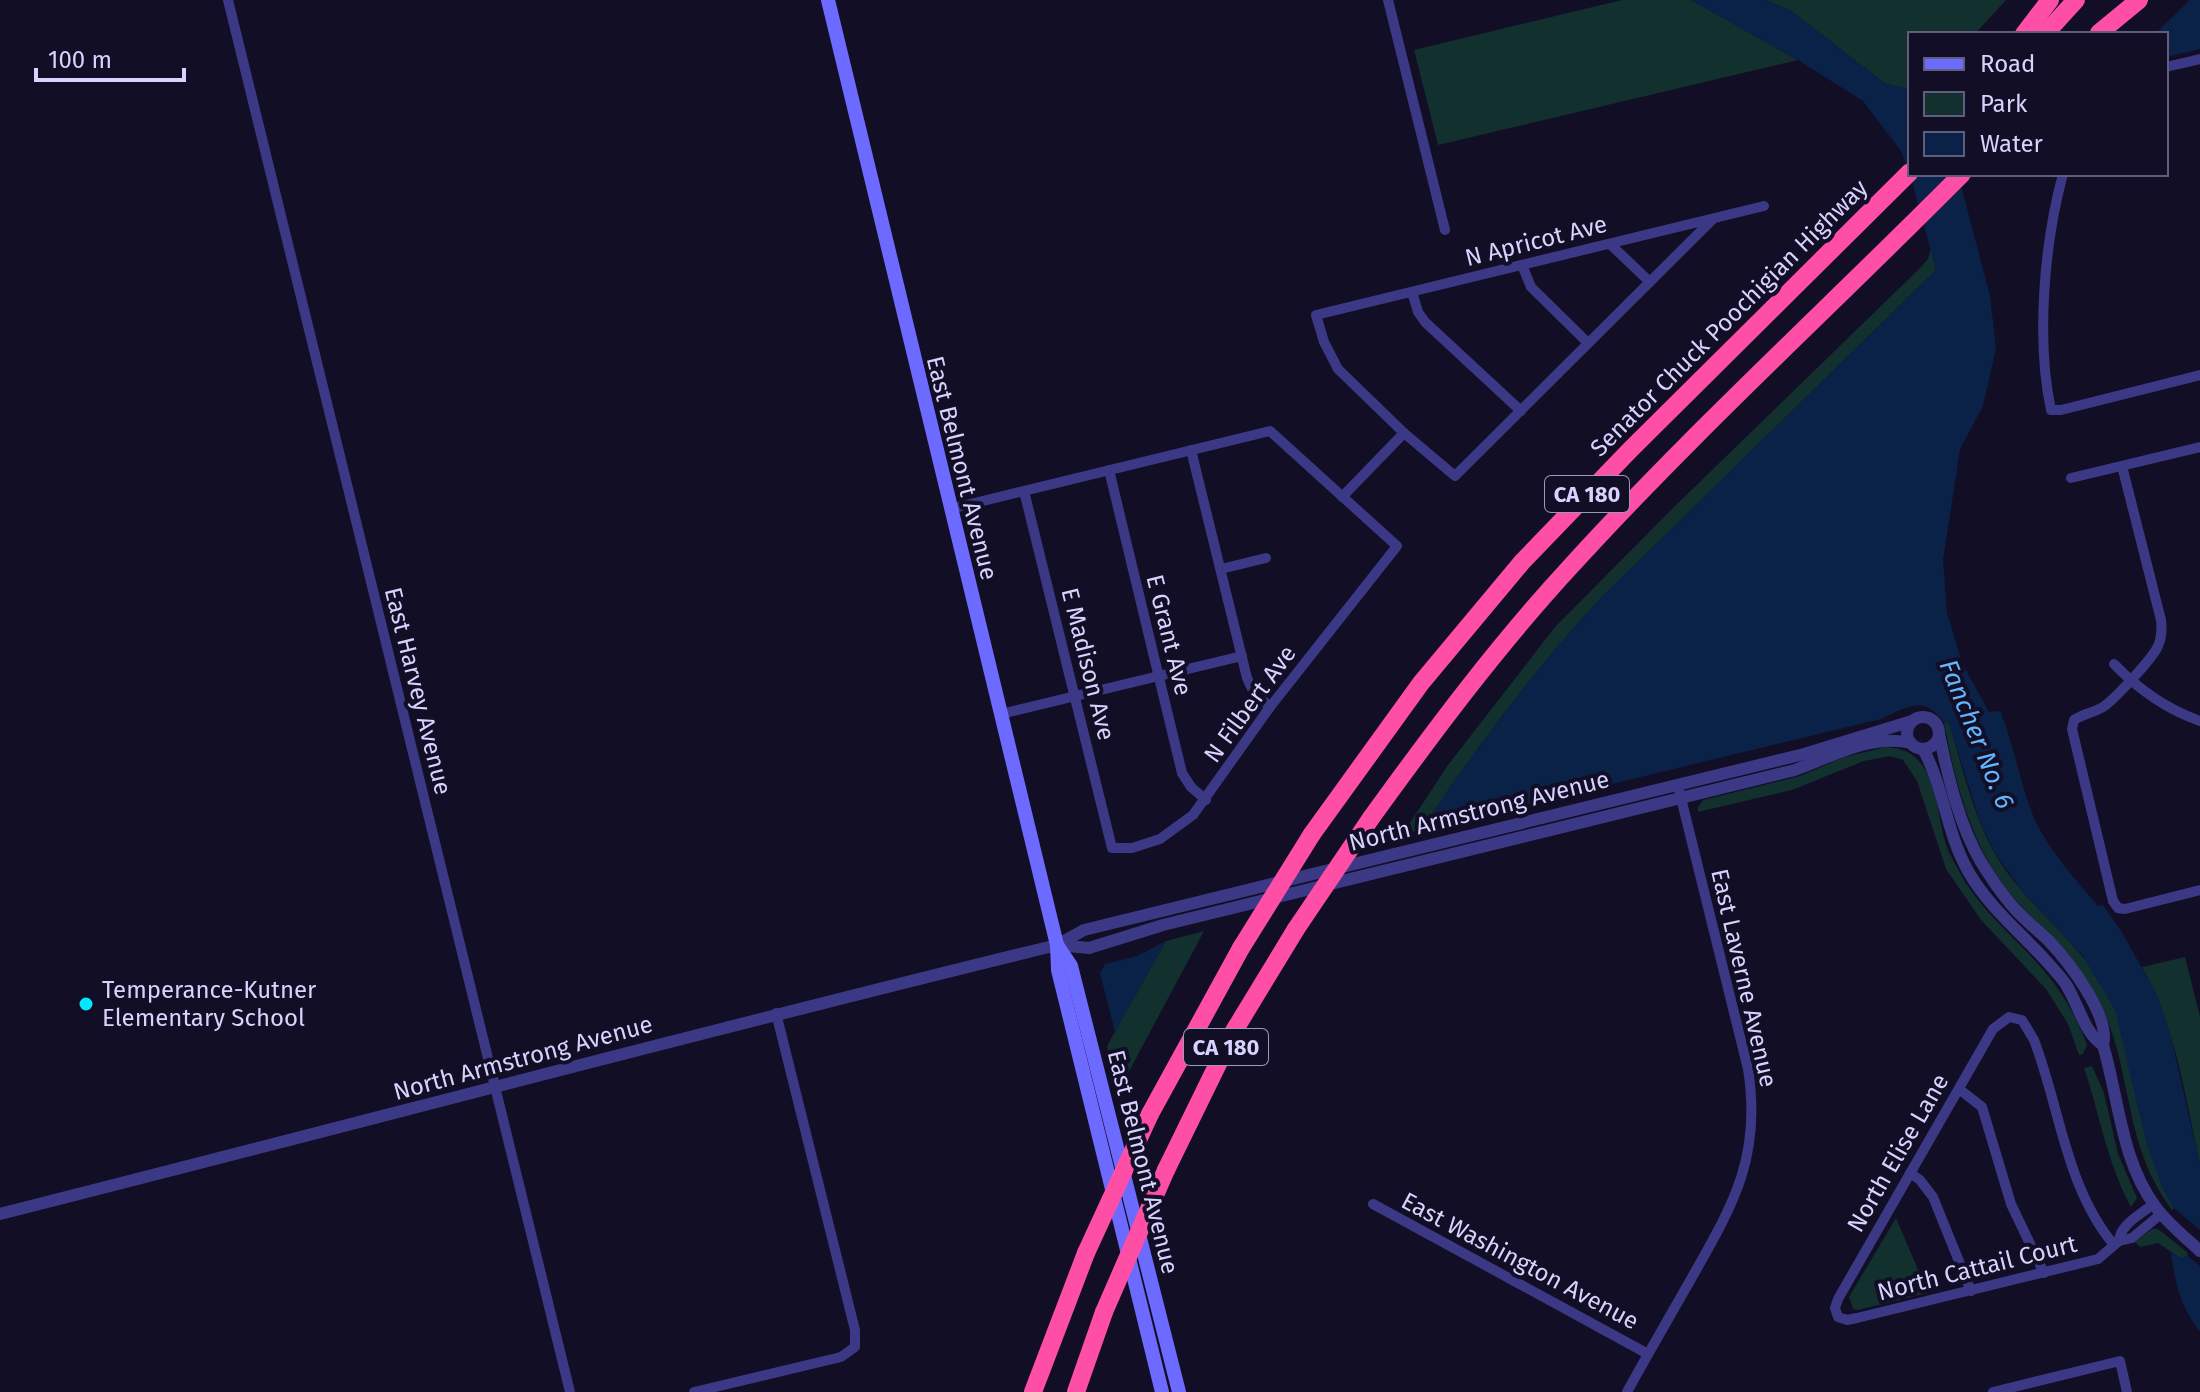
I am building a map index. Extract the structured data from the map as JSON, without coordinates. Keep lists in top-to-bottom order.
{
  "streets": {
    "highway": ["Senator Chuck Poochigian Highway", "CA 180"],
    "main road": ["East Belmont Avenue"],
    "street": [
      "N Apricot Ave",
      "E Grant Ave",
      "E Madison Ave",
      "East Harvey Avenue",
      "N Filbert Ave",
      "North Armstrong Avenue",
      "East Laverne Avenue",
      "North Elise Lane",
      "East Washington Avenue",
      "North Cattail Court"
    ]
  },
  "crossings": [
    ["East Belmont Avenue", "North Armstrong Avenue"],
    ["E Grant Ave", "N Filbert Ave"],
    ["E Madison Ave", "N Filbert Ave"],
    ["East Harvey Avenue", "North Armstrong Avenue"],
    ["North Armstrong Avenue", "East Laverne Avenue"],
    ["East Laverne Avenue", "East Washington Avenue"],
    ["North Elise Lane", "North Cattail Court"]
  ],
  "water": ["Fancher No. 6"],
  "places": ["Temperance-Kutner Elementary School"],
  "legend": ["Road", "Park", "Water"],
  "scale_bar": "100 m"
}
